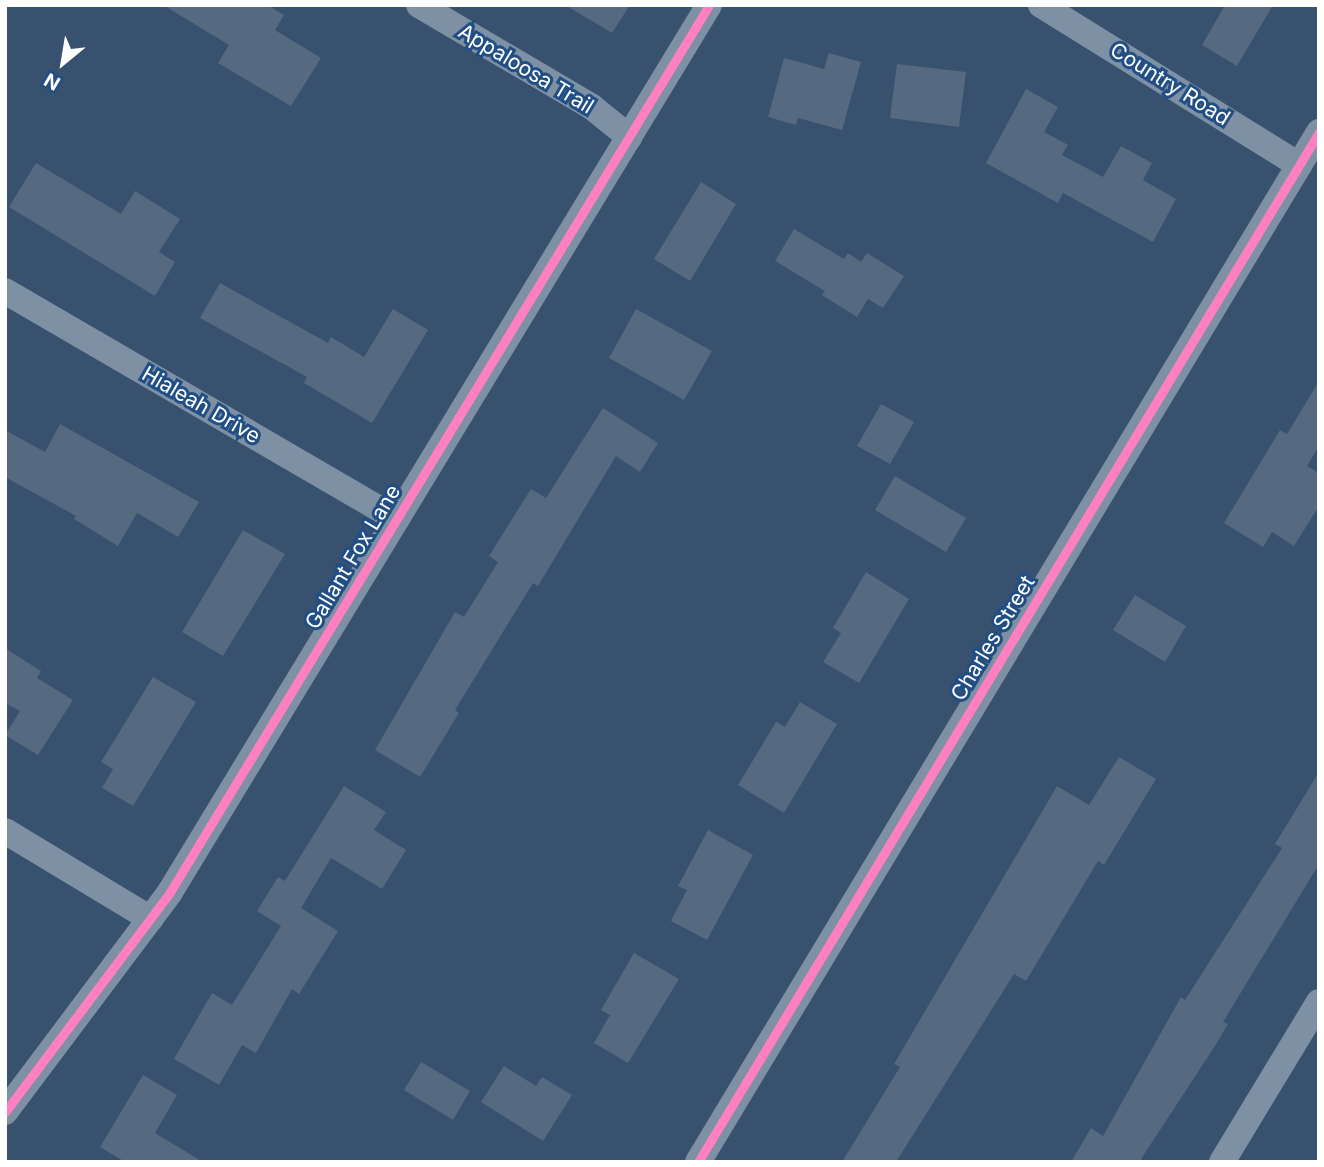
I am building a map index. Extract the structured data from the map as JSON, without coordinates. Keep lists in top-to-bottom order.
{
  "streets": {
    "street": [
      "Appaloosa Trail",
      "Country Road",
      "Hialeah Drive",
      "Gallant Fox Lane",
      "Charles Street"
    ]
  },
  "crossings": [
    ["Appaloosa Trail", "Gallant Fox Lane"],
    ["Country Road", "Charles Street"],
    ["Hialeah Drive", "Gallant Fox Lane"]
  ],
  "north": "bottom left"
}
